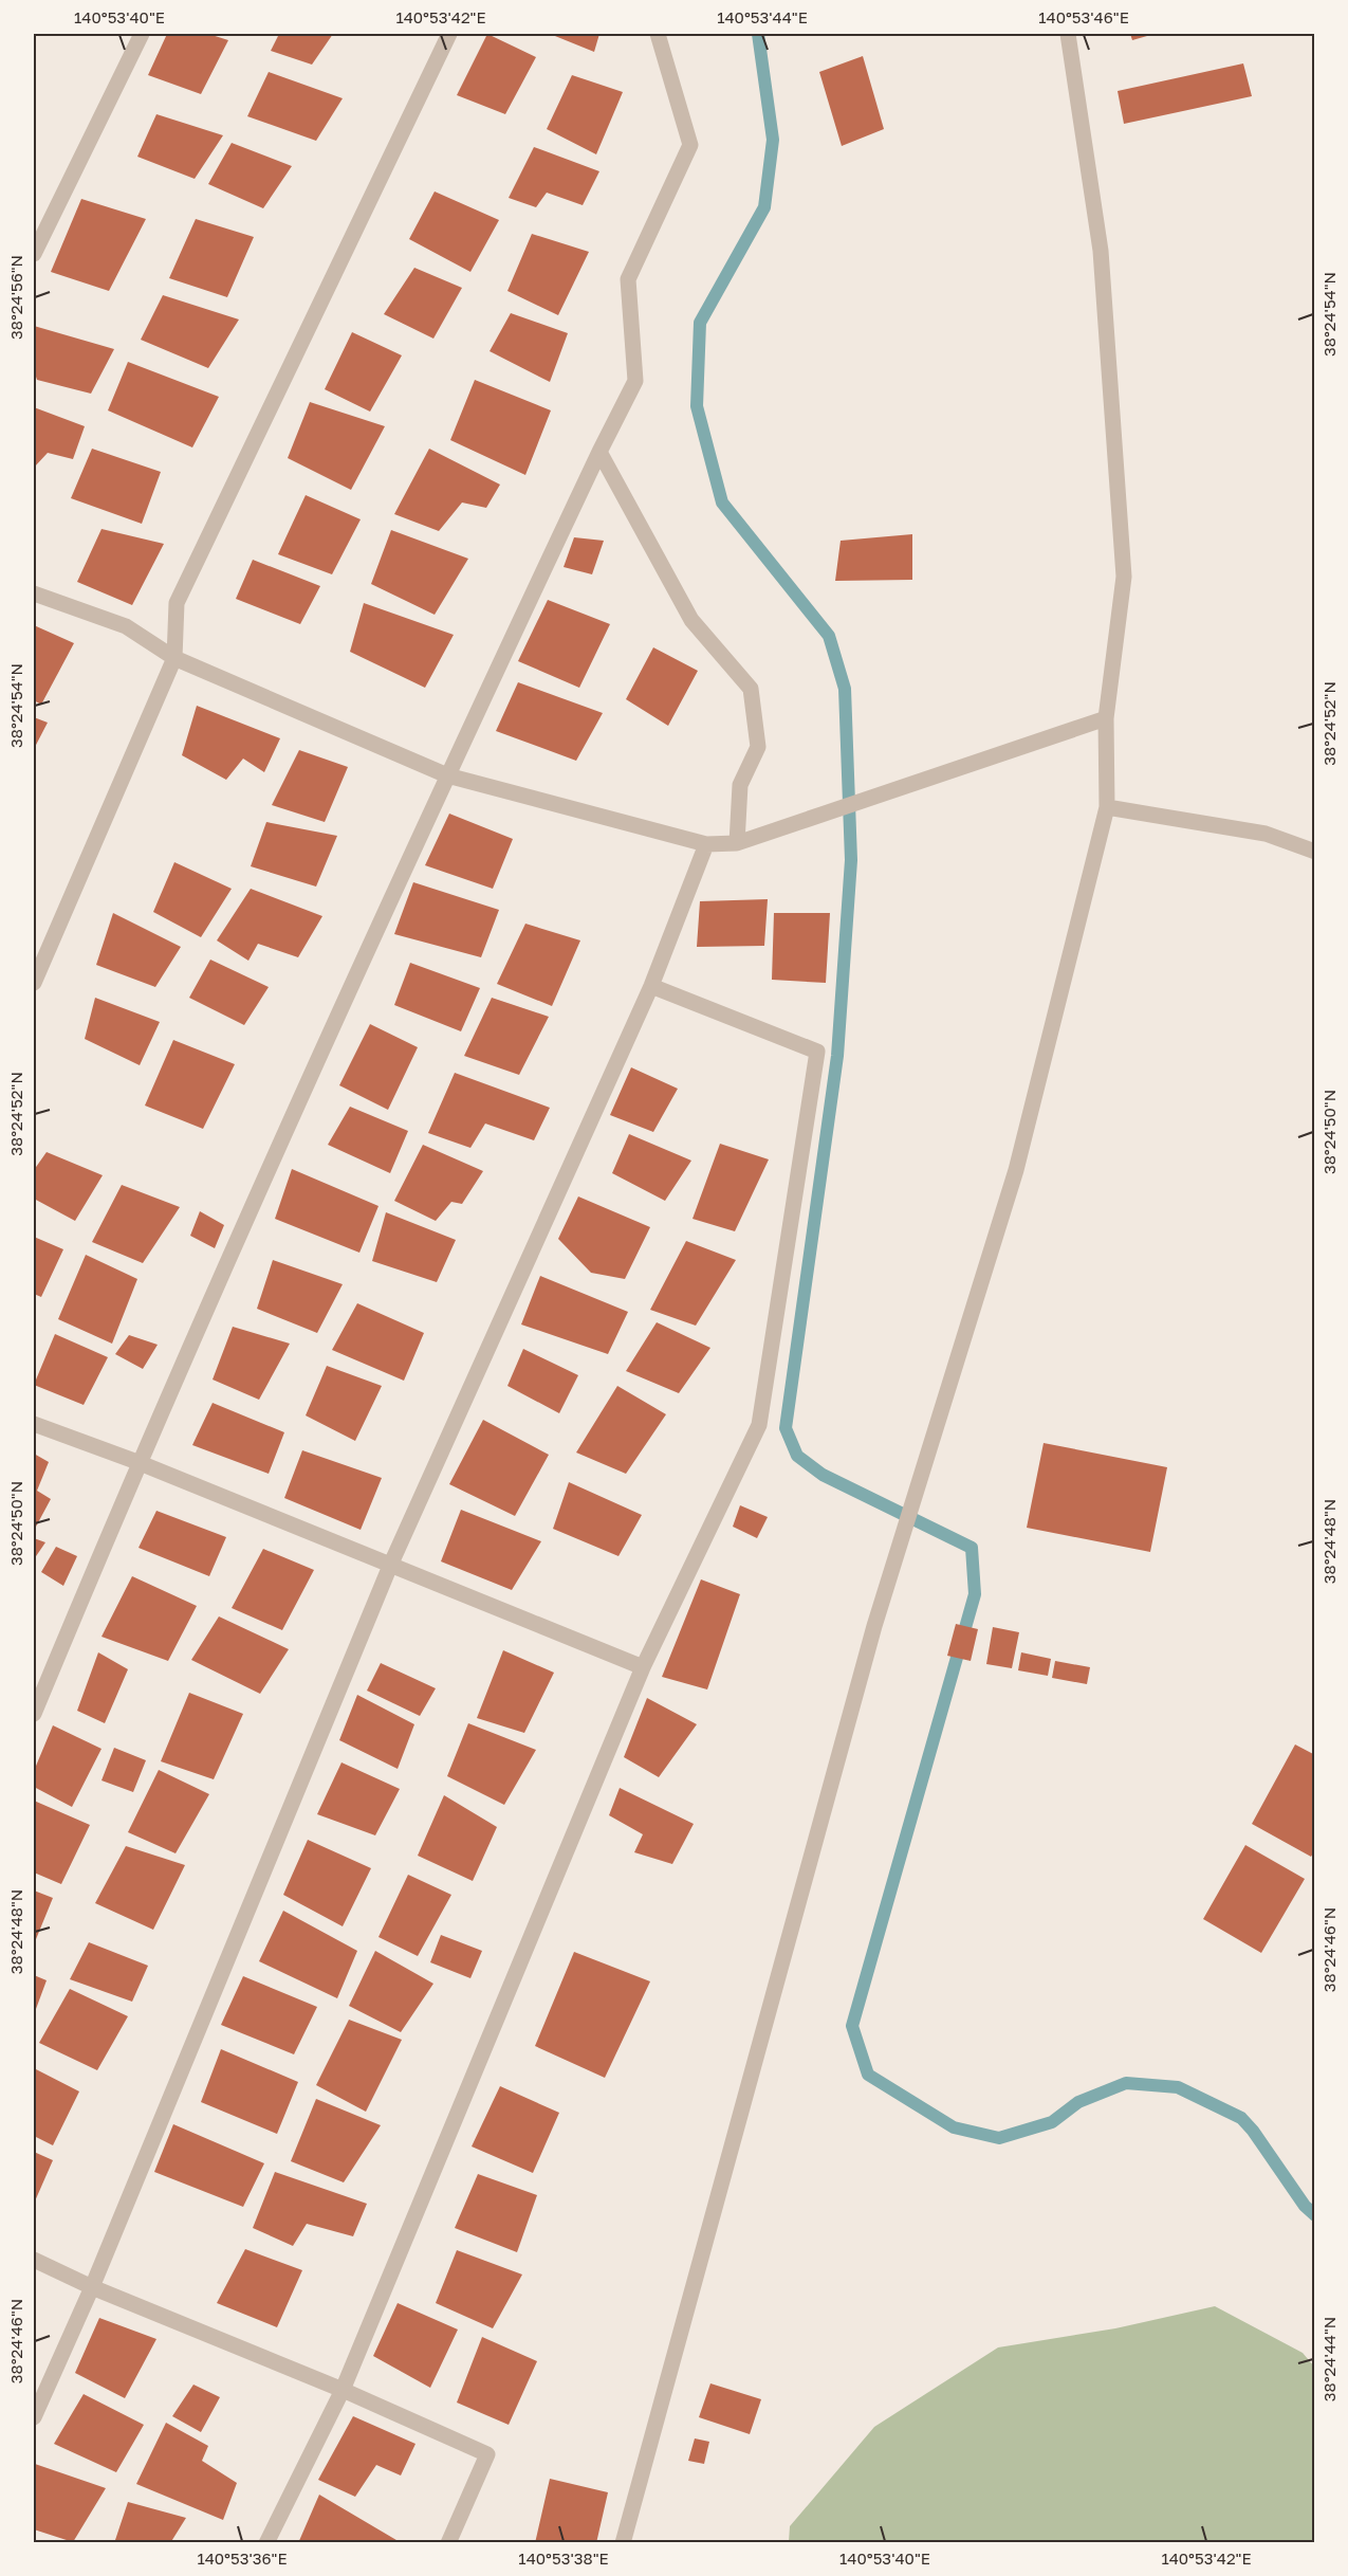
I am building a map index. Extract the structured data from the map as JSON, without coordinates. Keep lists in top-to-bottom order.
{
  "coordinates": [
    "140°53'40\"E",
    "140°53'42\"E",
    "140°53'44\"E",
    "140°53'46\"E",
    "38°24'56\"N",
    "38°24'54\"N",
    "38°24'52\"N",
    "38°24'50\"N",
    "38°24'48\"N",
    "38°24'46\"N",
    "38°24'44\"N",
    "140°53'36\"E",
    "140°53'38\"E"
  ]
}
